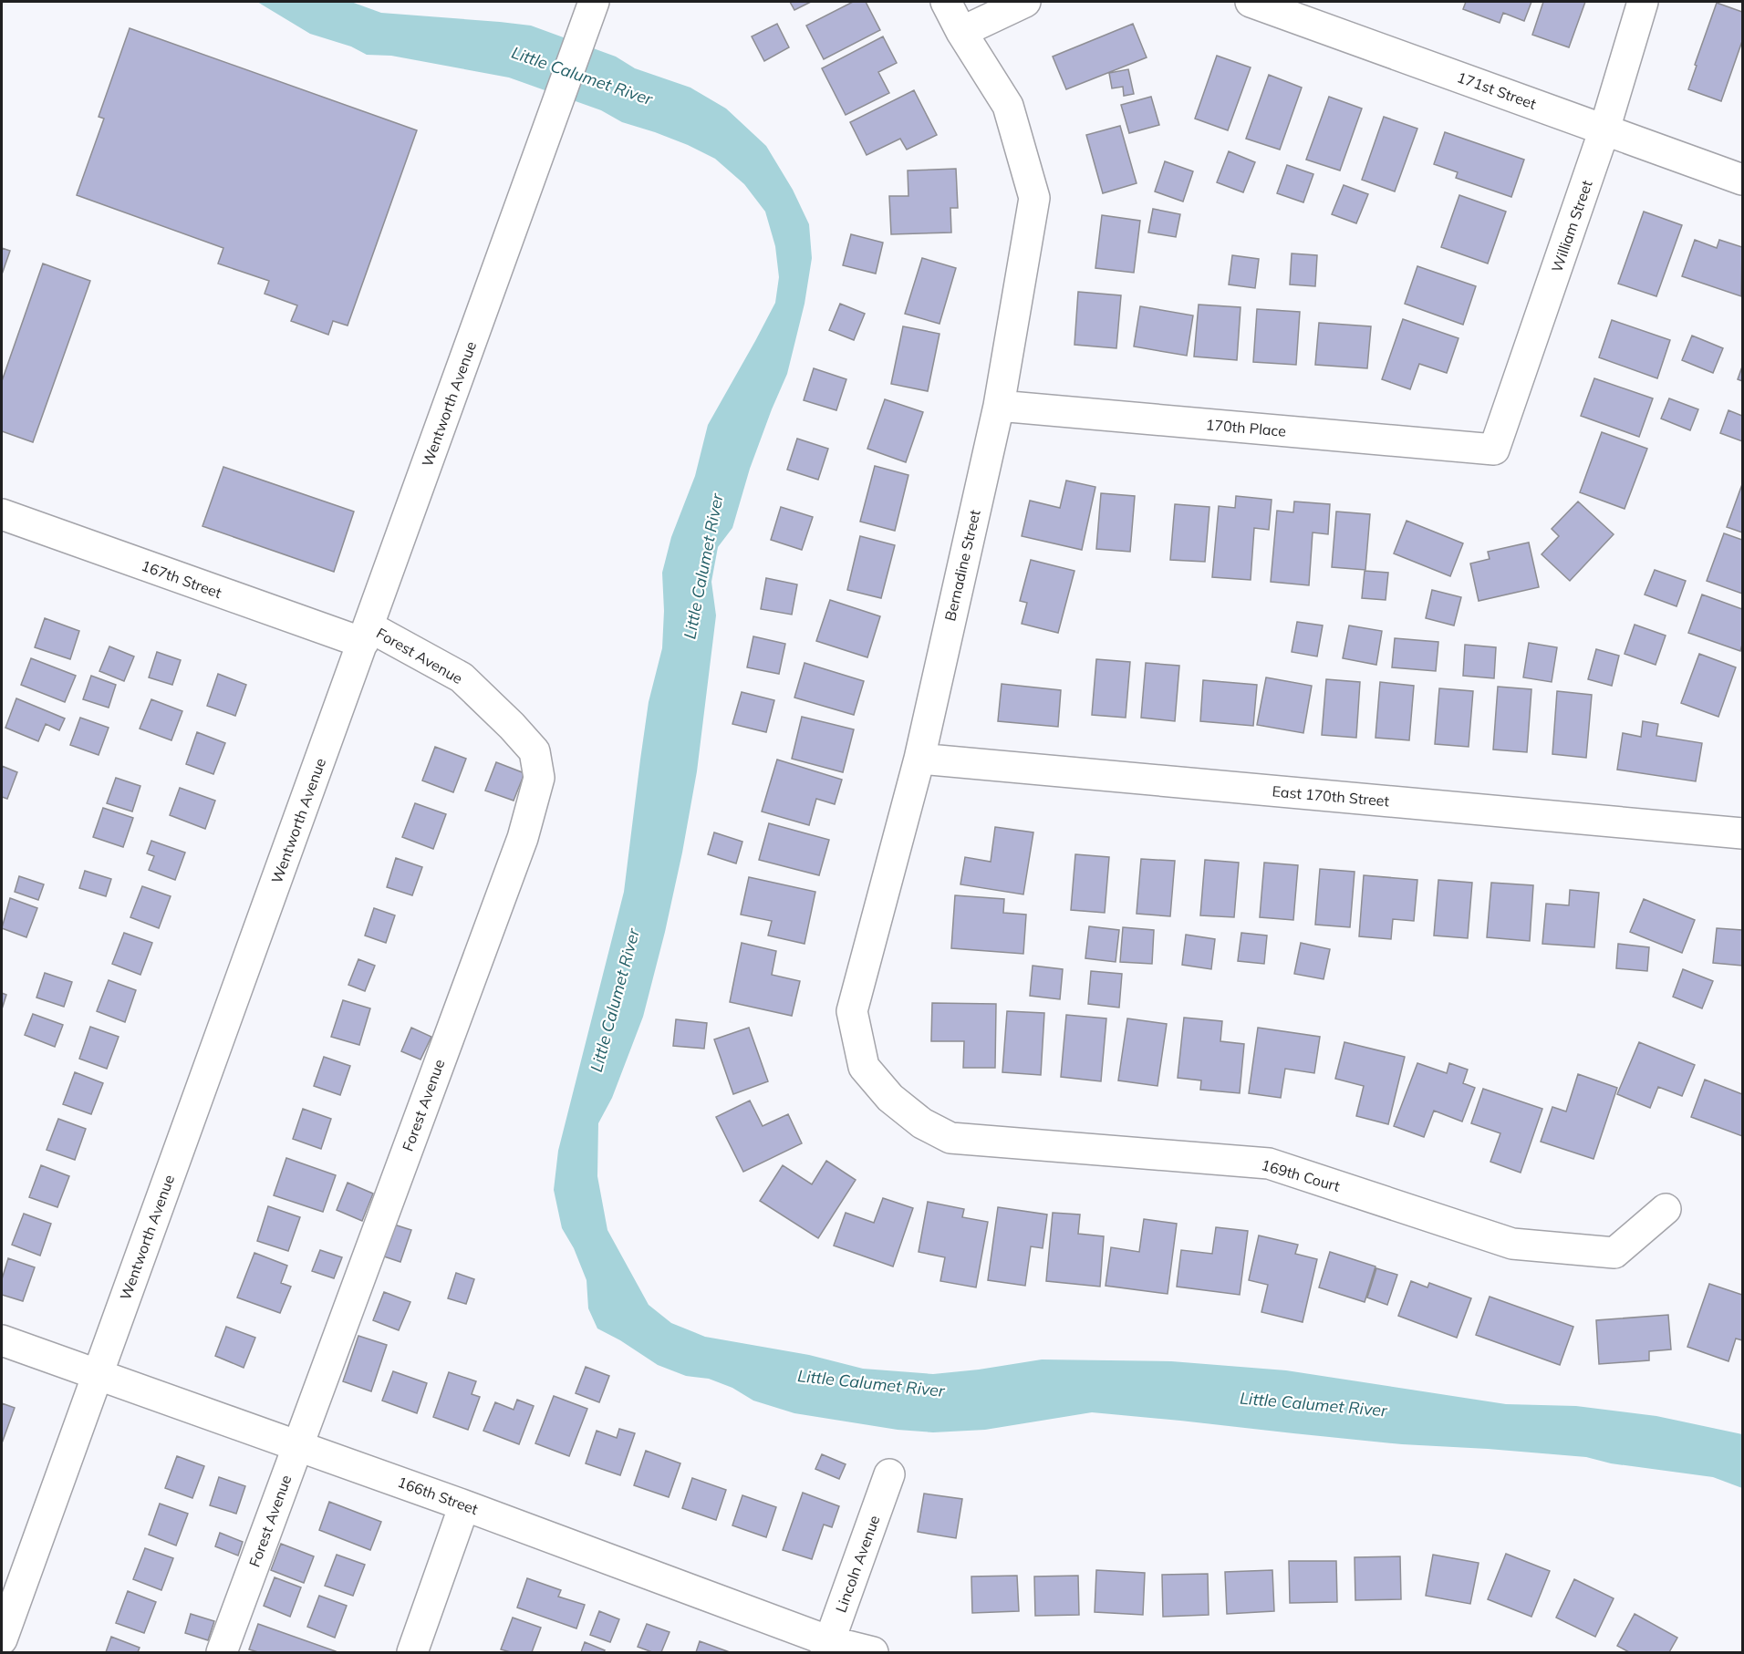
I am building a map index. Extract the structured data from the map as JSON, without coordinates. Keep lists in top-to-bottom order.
{
  "streets": {
    "street": [
      "171st Street",
      "William Street",
      "Wentworth Avenue",
      "170th Place",
      "Bernadine Street",
      "167th Street",
      "Forest Avenue",
      "East 170th Street",
      "169th Court",
      "166th Street",
      "Lincoln Avenue"
    ]
  },
  "crossings": [
    ["171st Street", "William Street"],
    ["William Street", "170th Place"],
    ["Wentworth Avenue", "167th Street"],
    ["Wentworth Avenue", "Forest Avenue"],
    ["Wentworth Avenue", "166th Street"],
    ["170th Place", "Bernadine Street"],
    ["Bernadine Street", "East 170th Street"],
    ["Bernadine Street", "169th Court"],
    ["167th Street", "Forest Avenue"],
    ["Forest Avenue", "166th Street"],
    ["166th Street", "Lincoln Avenue"]
  ],
  "water": ["Little Calumet River"]
}
